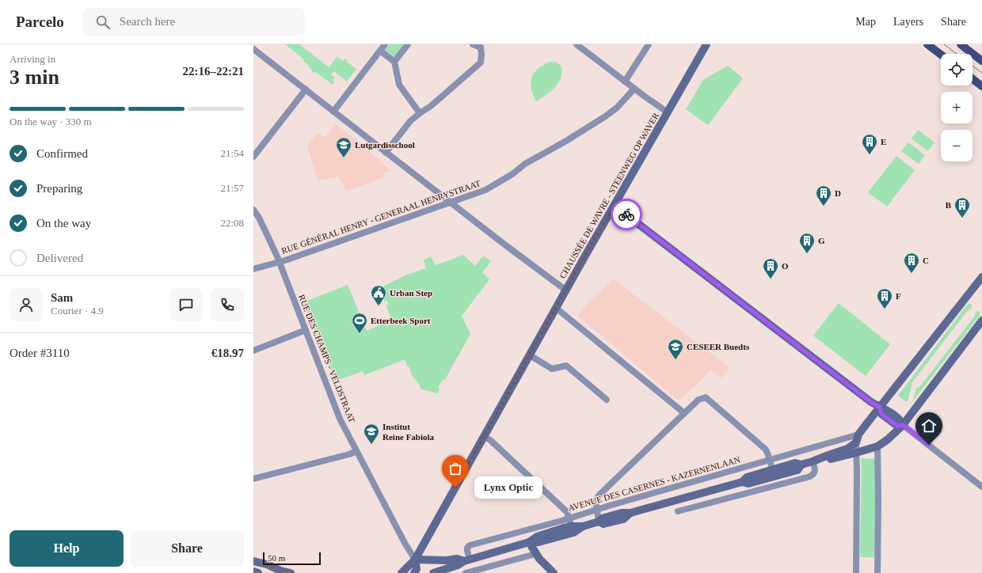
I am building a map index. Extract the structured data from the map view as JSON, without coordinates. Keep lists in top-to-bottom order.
{
  "streets": {
    "street": [
      "CHAUSSÉE DE WAVRE - STEENWEG OP WAVER",
      "RUE GÉNÉRAL HENRY - GENERAAL HENRYSTRAAT",
      "RUE DES CHAMPS - VELDSTRAAT",
      "AVENUE DES CASERNES - KAZERNENLAAN"
    ]
  },
  "crossings": [
    ["CHAUSSÉE DE WAVRE - STEENWEG OP WAVER", "RUE DES CHAMPS - VELDSTRAAT"],
    ["CHAUSSÉE DE WAVRE - STEENWEG OP WAVER", "AVENUE DES CASERNES - KAZERNENLAAN"],
    ["RUE GÉNÉRAL HENRY - GENERAAL HENRYSTRAAT", "RUE DES CHAMPS - VELDSTRAAT"],
    ["RUE DES CHAMPS - VELDSTRAAT", "AVENUE DES CASERNES - KAZERNENLAAN"]
  ],
  "places": {
    "building": [
      "E",
      "D",
      "B",
      "G",
      "C",
      "O",
      "F"
    ],
    "school or university": ["Lutgardisschool", "CESEER Buedts", "Institut Reine Fabiola"],
    "public building": ["Urban Step"],
    "sports": ["Etterbeek Sport"],
    "other": ["Lynx Optic"]
  },
  "scale_bar": "50 m",
  "page": {
    "header": "Parcelo",
    "search": "Search here",
    "nav": ["Map", "Layers", "Share"],
    "heading": ["3 min", "Arriving in", "22:16–22:21"],
    "panel": [
      "Sam",
      "Courier · 4.9",
      "Order #3110",
      "€18.97"
    ],
    "map_buttons": ["+", "−"],
    "bar": "On the way · 330 m",
    "list": [
      ["Confirmed", "21:54"],
      ["Preparing", "21:57"],
      ["On the way", "22:08"],
      "Delivered"
    ],
    "bubble": "Lynx Optic",
    "buttons": ["Help", "Share"],
    "scale": "50 m"
  }
}
